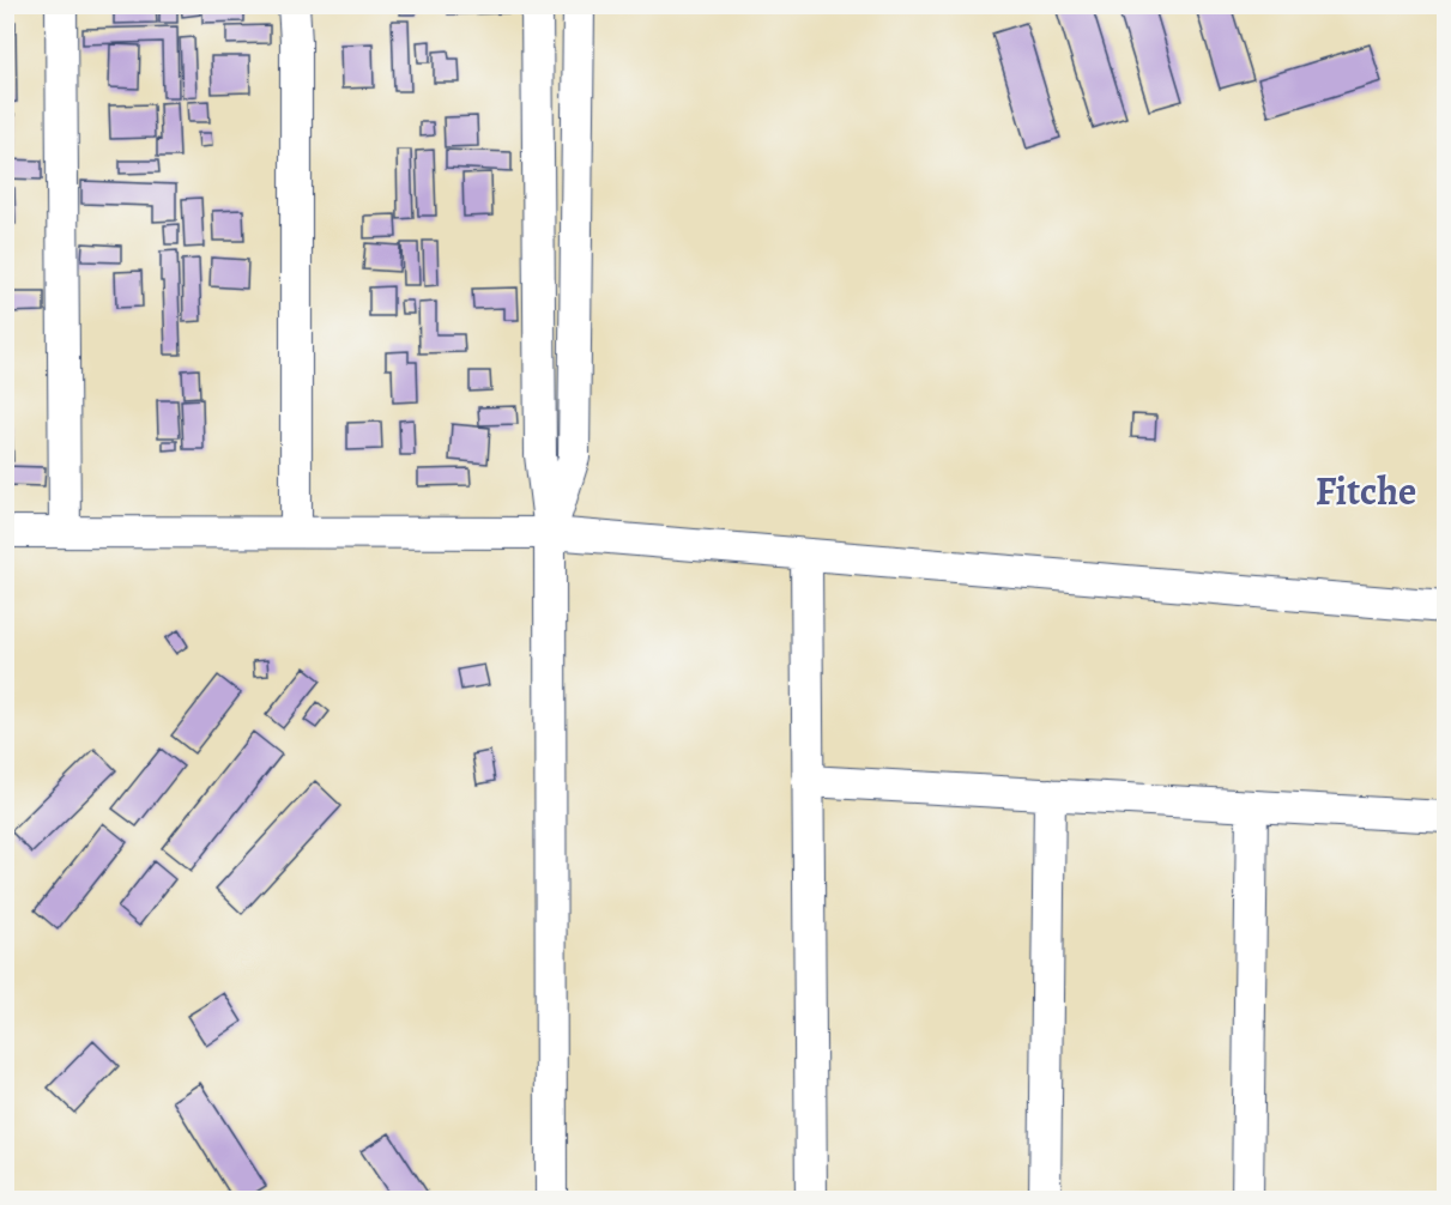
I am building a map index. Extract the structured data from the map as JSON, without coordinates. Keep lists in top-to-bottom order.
{
  "districts": ["Fitche"]
}
